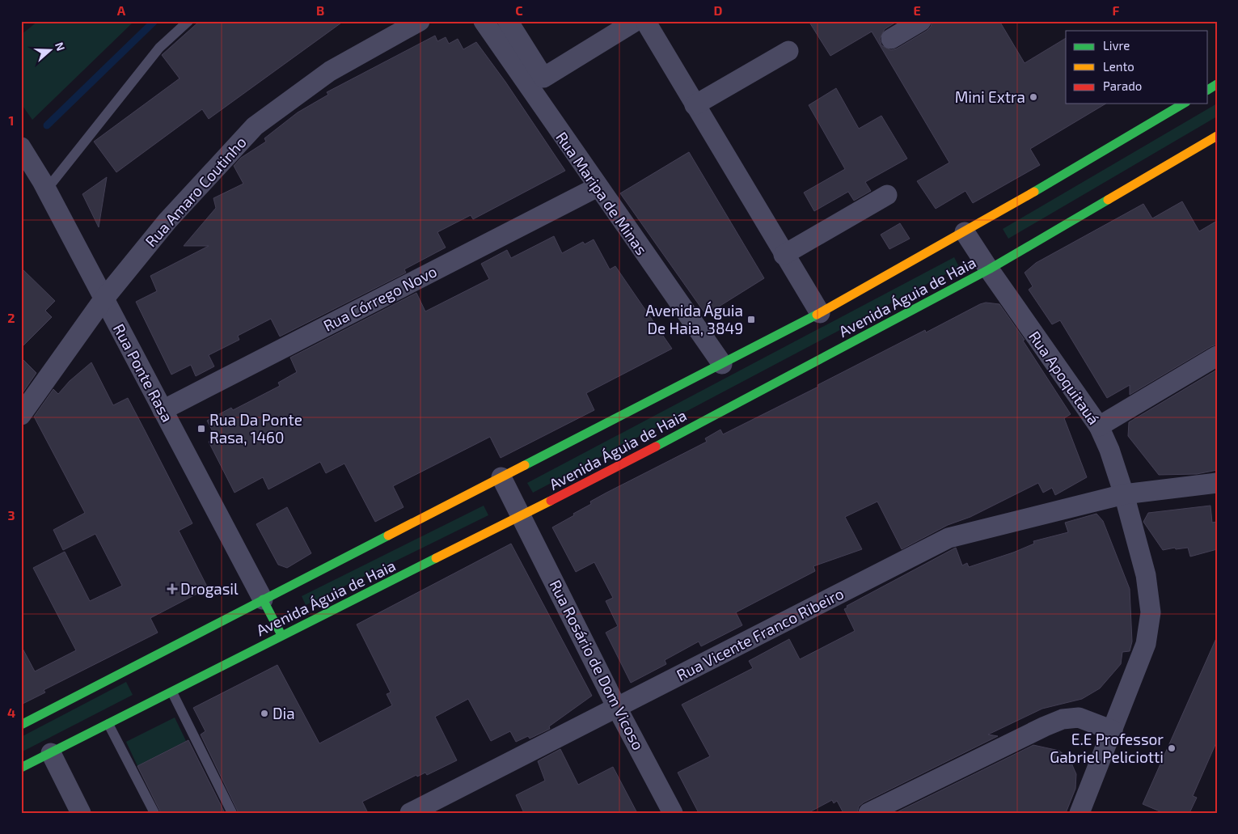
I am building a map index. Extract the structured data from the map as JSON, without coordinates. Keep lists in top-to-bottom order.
{
  "streets": {
    "main road": ["Avenida Águia de Haia"],
    "street": [
      "Rua Amaro Coutinho",
      "Rua Maripa de Minas",
      "Rua Córrego Novo",
      "Rua Ponte Rasa",
      "Rua Apoquitauá",
      "Rua Vicente Franco Ribeiro",
      "Rua Rosário de Dom Vicoso"
    ]
  },
  "crossings": [
    ["Rua Amaro Coutinho", "Rua Ponte Rasa"],
    ["Rua Maripa de Minas", "Avenida Águia de Haia"],
    ["Rua Maripa de Minas", "Rua Córrego Novo"],
    ["Avenida Águia de Haia", "Rua Ponte Rasa"],
    ["Avenida Águia de Haia", "Rua Apoquitauá"],
    ["Avenida Águia de Haia", "Rua Rosário de Dom Vicoso"],
    ["Rua Córrego Novo", "Rua Ponte Rasa"],
    ["Rua Apoquitauá", "Rua Vicente Franco Ribeiro"],
    ["Rua Vicente Franco Ribeiro", "Rua Rosário de Dom Vicoso"]
  ],
  "places": {
    "other": ["Mini Extra", "Dia", "E.E Professor Gabriel Peliciotti"],
    "transit": ["Avenida Águia De Haia, 3849", "Rua Da Ponte Rasa, 1460"],
    "health": ["Drogasil"]
  },
  "legend": ["Livre", "Lento", "Parado"],
  "north": "right",
  "grid": {
    "columns": [
      "A",
      "B",
      "C",
      "D",
      "E",
      "F"
    ],
    "rows": [
      "1",
      "2",
      "3",
      "4"
    ]
  }
}
